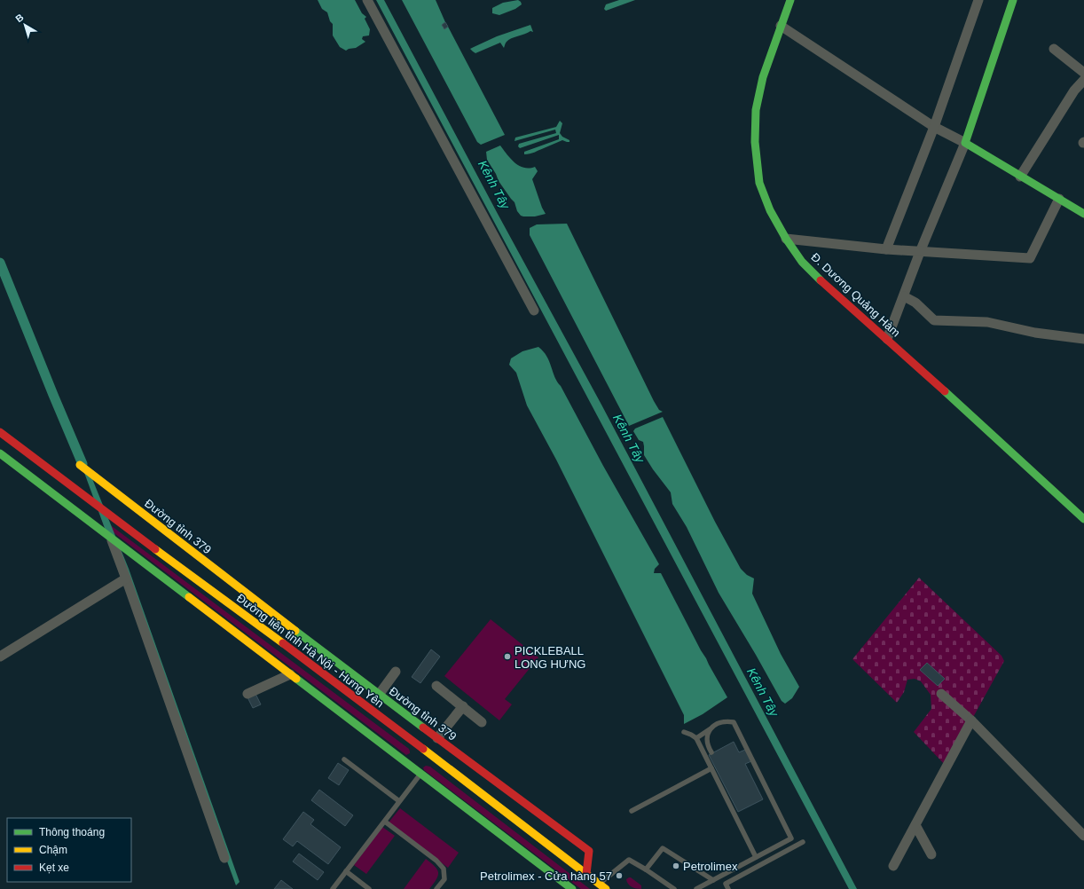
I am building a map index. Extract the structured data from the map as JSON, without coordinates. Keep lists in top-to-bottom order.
{
  "streets": {
    "main road": ["Đ. Dương Quảng Hàm", "Đường tỉnh 379", "Đường liên tỉnh Hà Nội - Hưng Yên"]
  },
  "crossings": [
    ["Đường tỉnh 379", "Đường liên tỉnh Hà Nội - Hưng Yên"]
  ],
  "water": ["Kênh Tây"],
  "places": ["PICKLEBALL LONG HƯNG", "Petrolimex", "Petrolimex - Cửa hàng 57"],
  "legend": ["Thông thoáng", "Chậm", "Kẹt xe"],
  "north": "top left"
}
